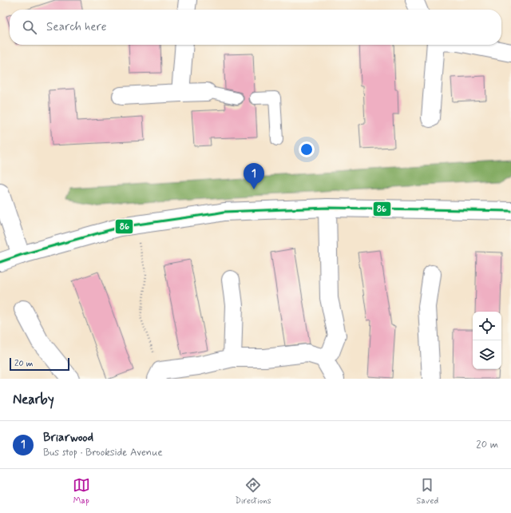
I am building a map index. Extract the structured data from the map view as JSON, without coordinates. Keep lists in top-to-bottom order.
{
  "lines": ["transit line 86"],
  "scale_bar": "20 m",
  "page": {
    "search": "Search here",
    "pins": "1",
    "scale": "20 m",
    "heading": "Nearby",
    "list": [
      {
        "mark": "1",
        "name": "Briarwood",
        "note": "Bus stop · Brookside Avenue",
        "value": "20 m"
      }
    ],
    "nav": ["Map", "Directions", "Saved"]
  }
}
